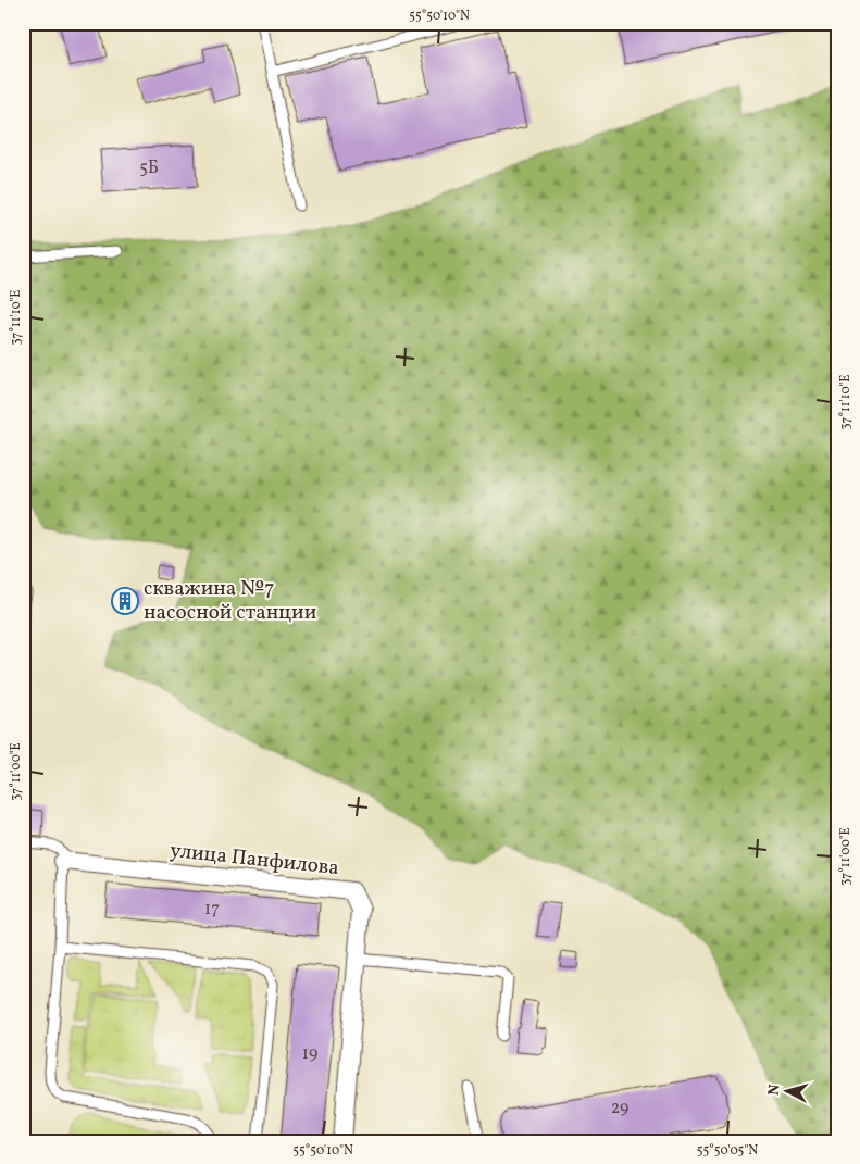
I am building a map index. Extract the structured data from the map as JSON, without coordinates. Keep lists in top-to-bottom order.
{
  "streets": {
    "street": ["улица Панфилова"]
  },
  "places": {
    "building": ["скважина №7 насосной станции"]
  },
  "house_numbers": [
    "5Б",
    "17",
    "19",
    "29"
  ],
  "north": "left",
  "coordinates": [
    "55°50'10\"N",
    "37°11'10\"E",
    "37°11'00\"E",
    "55°50'05\"N"
  ]
}
